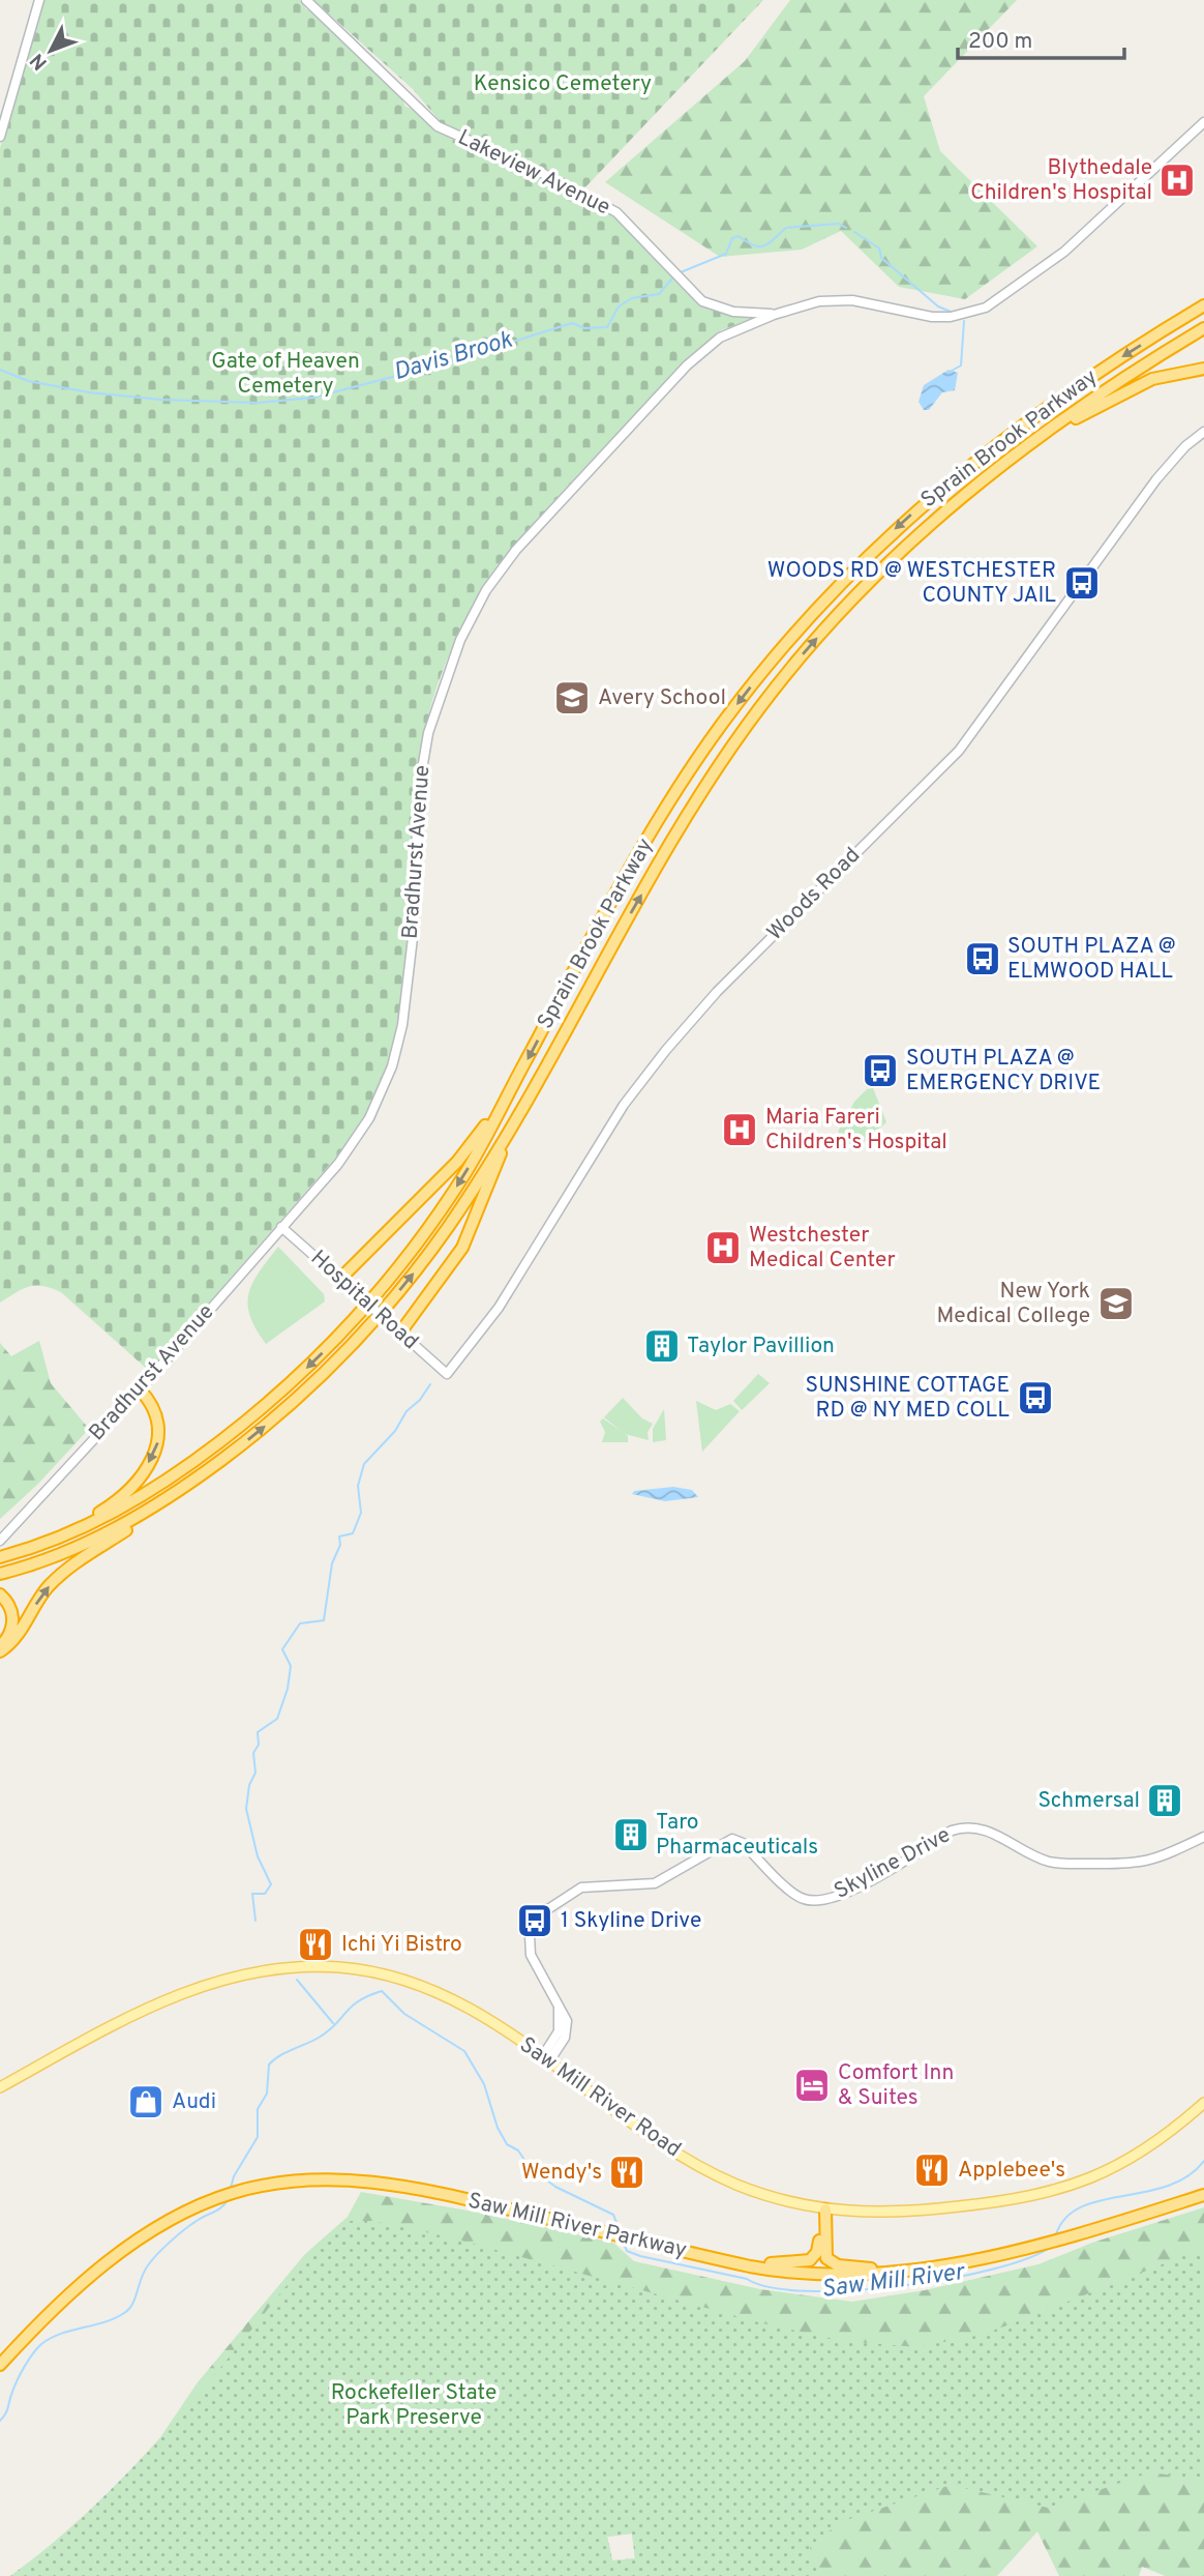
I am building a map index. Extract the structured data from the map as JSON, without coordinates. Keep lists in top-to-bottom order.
{
  "streets": {
    "highway": ["Sprain Brook Parkway", "Saw Mill River Parkway"],
    "main road": ["Saw Mill River Road"],
    "street": [
      "Lakeview Avenue",
      "Bradhurst Avenue",
      "Woods Road",
      "Hospital Road",
      "Skyline Drive"
    ]
  },
  "crossings": [
    ["Lakeview Avenue", "Bradhurst Avenue"],
    ["Bradhurst Avenue", "Hospital Road"],
    ["Woods Road", "Hospital Road"],
    ["Skyline Drive", "Saw Mill River Road"]
  ],
  "water": ["Davis Brook", "Saw Mill River"],
  "parks": ["Kensico Cemetery", "Gate of Heaven Cemetery", "Rockefeller State Park Preserve"],
  "places": {
    "hospital": ["Blythedale Children's Hospital", "Maria Fareri Children's Hospital", "Westchester Medical Center"],
    "bus stop": [
      "WOODS RD @ WESTCHESTER COUNTY JAIL",
      "SOUTH PLAZA @ ELMWOOD HALL",
      "SOUTH PLAZA @ EMERGENCY DRIVE",
      "SUNSHINE COTTAGE RD @ NY MED COLL",
      "1 Skyline Drive"
    ],
    "school or university": ["Avery School", "New York Medical College"],
    "building": ["Taylor Pavillion", "Schmersal", "Taro Pharmaceuticals"],
    "restaurant": ["Ichi Yi Bistro", "Applebee's", "Wendy's"],
    "hotel": ["Comfort Inn & Suites"],
    "shop": ["Audi"]
  },
  "scale_bar": "200 m",
  "north": "bottom left"
}
